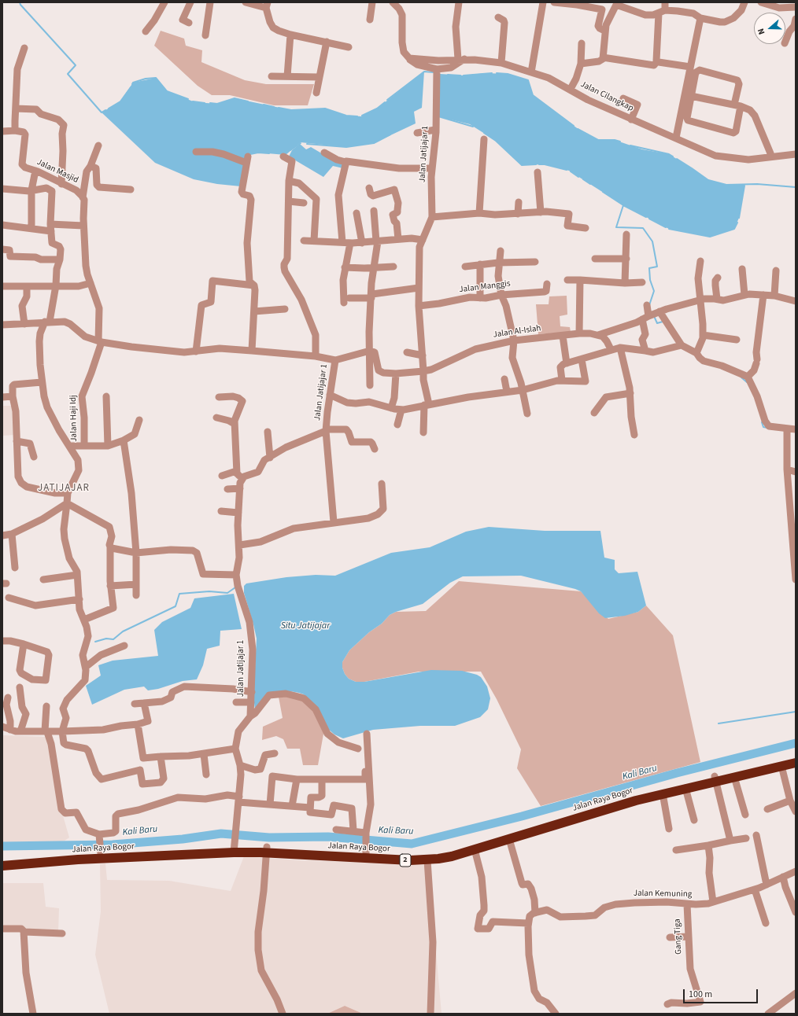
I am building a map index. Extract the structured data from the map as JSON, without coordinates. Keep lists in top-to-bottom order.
{
  "streets": {
    "highway": ["Jalan Raya Bogor", "2"],
    "street": [
      "Jalan Cilangkap",
      "Jalan Jatijajar 1",
      "Jalan Masjid",
      "Jalan Manggis",
      "Jalan Al-Islah",
      "Jalan Haji Idj",
      "Jalan Kemuning",
      "Gang Tiga"
    ]
  },
  "crossings": [
    ["Jalan Jatijajar 1", "Jalan Manggis"],
    ["Jalan Jatijajar 1", "Jalan Al-Islah"],
    ["Jalan Kemuning", "Gang Tiga"]
  ],
  "districts": ["JATIJAJAR"],
  "water": ["Situ Jatijajar", "Kali Baru"],
  "scale_bar": "100 m",
  "north": "left"
}
